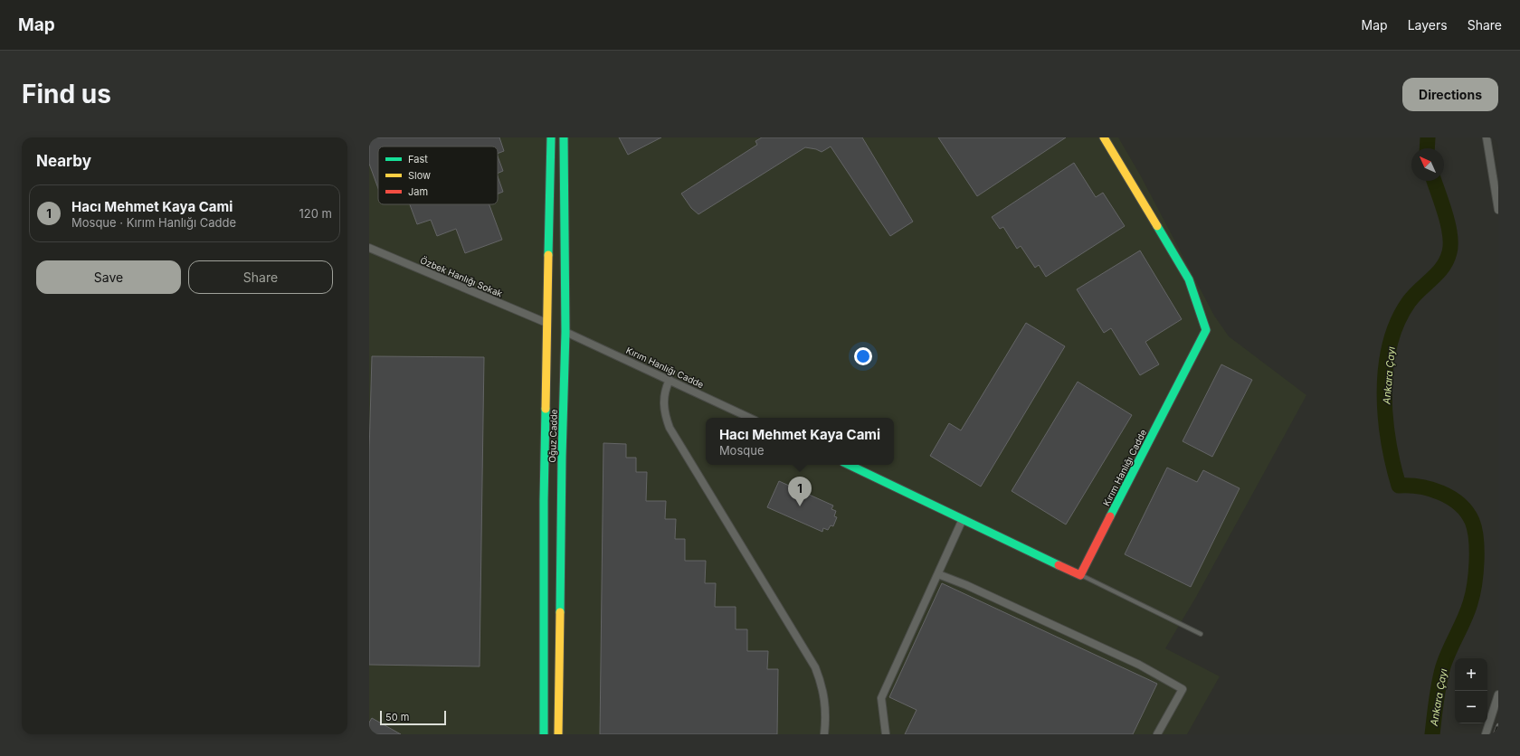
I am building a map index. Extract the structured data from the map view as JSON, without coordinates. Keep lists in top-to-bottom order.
{
  "streets": {
    "street": ["Özbek Hanlığı Sokak", "Kırım Hanlığı Cadde", "Oğuz Cadde"]
  },
  "crossings": [
    ["Özbek Hanlığı Sokak", "Kırım Hanlığı Cadde"],
    ["Özbek Hanlığı Sokak", "Oğuz Cadde"],
    ["Kırım Hanlığı Cadde", "Oğuz Cadde"]
  ],
  "water": ["Ankara Çayı"],
  "legend": ["Fast", "Slow", "Jam"],
  "scale_bar": "50 m",
  "north": "top left",
  "page": {
    "header": "Map",
    "nav": ["Map", "Layers", "Share"],
    "buttons": [
      "Directions",
      ["Save", "Share"]
    ],
    "title": "Find us",
    "heading": "Nearby",
    "list": [
      {
        "mark": "1",
        "name": "Hacı Mehmet Kaya Cami",
        "note": "Mosque · Kırım Hanlığı Cadde",
        "value": "120 m"
      }
    ],
    "popup": ["Hacı Mehmet Kaya Cami", "Mosque"],
    "pins": "1",
    "map_buttons": ["+", "−"],
    "scale": "50 m"
  }
}
